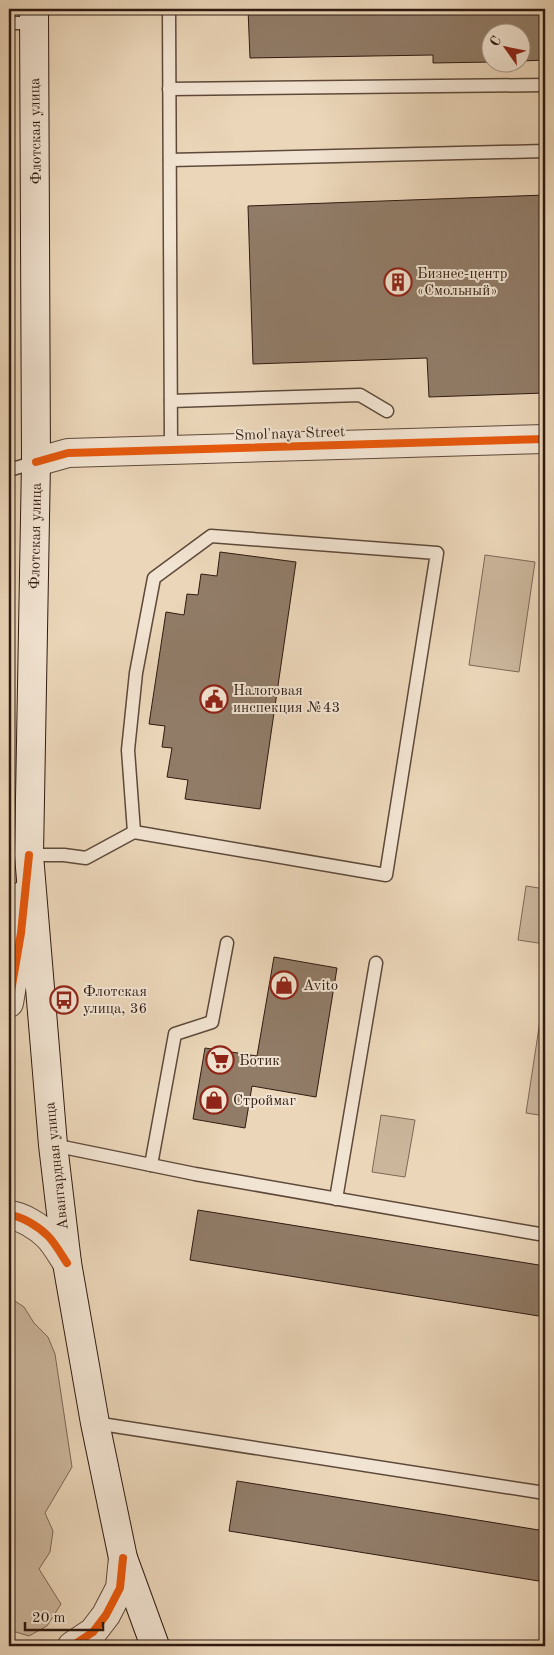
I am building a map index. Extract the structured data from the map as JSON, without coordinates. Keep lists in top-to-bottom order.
{
  "streets": {
    "main road": ["Флотская улица", "Smol'naya Street", "Авангардная улица"]
  },
  "crossings": [
    ["Флотская улица", "Smol'naya Street"],
    ["Флотская улица", "Авангардная улица"]
  ],
  "places": {
    "building": ["Бизнес-центр «Смольный»"],
    "public building": ["Налоговая инспекция №43"],
    "shop": ["Avito", "Строймаг"],
    "bus stop": ["Флотская улица, 36"],
    "supermarket": ["Ботик"]
  },
  "scale_bar": "20 m",
  "north": "top left"
}
